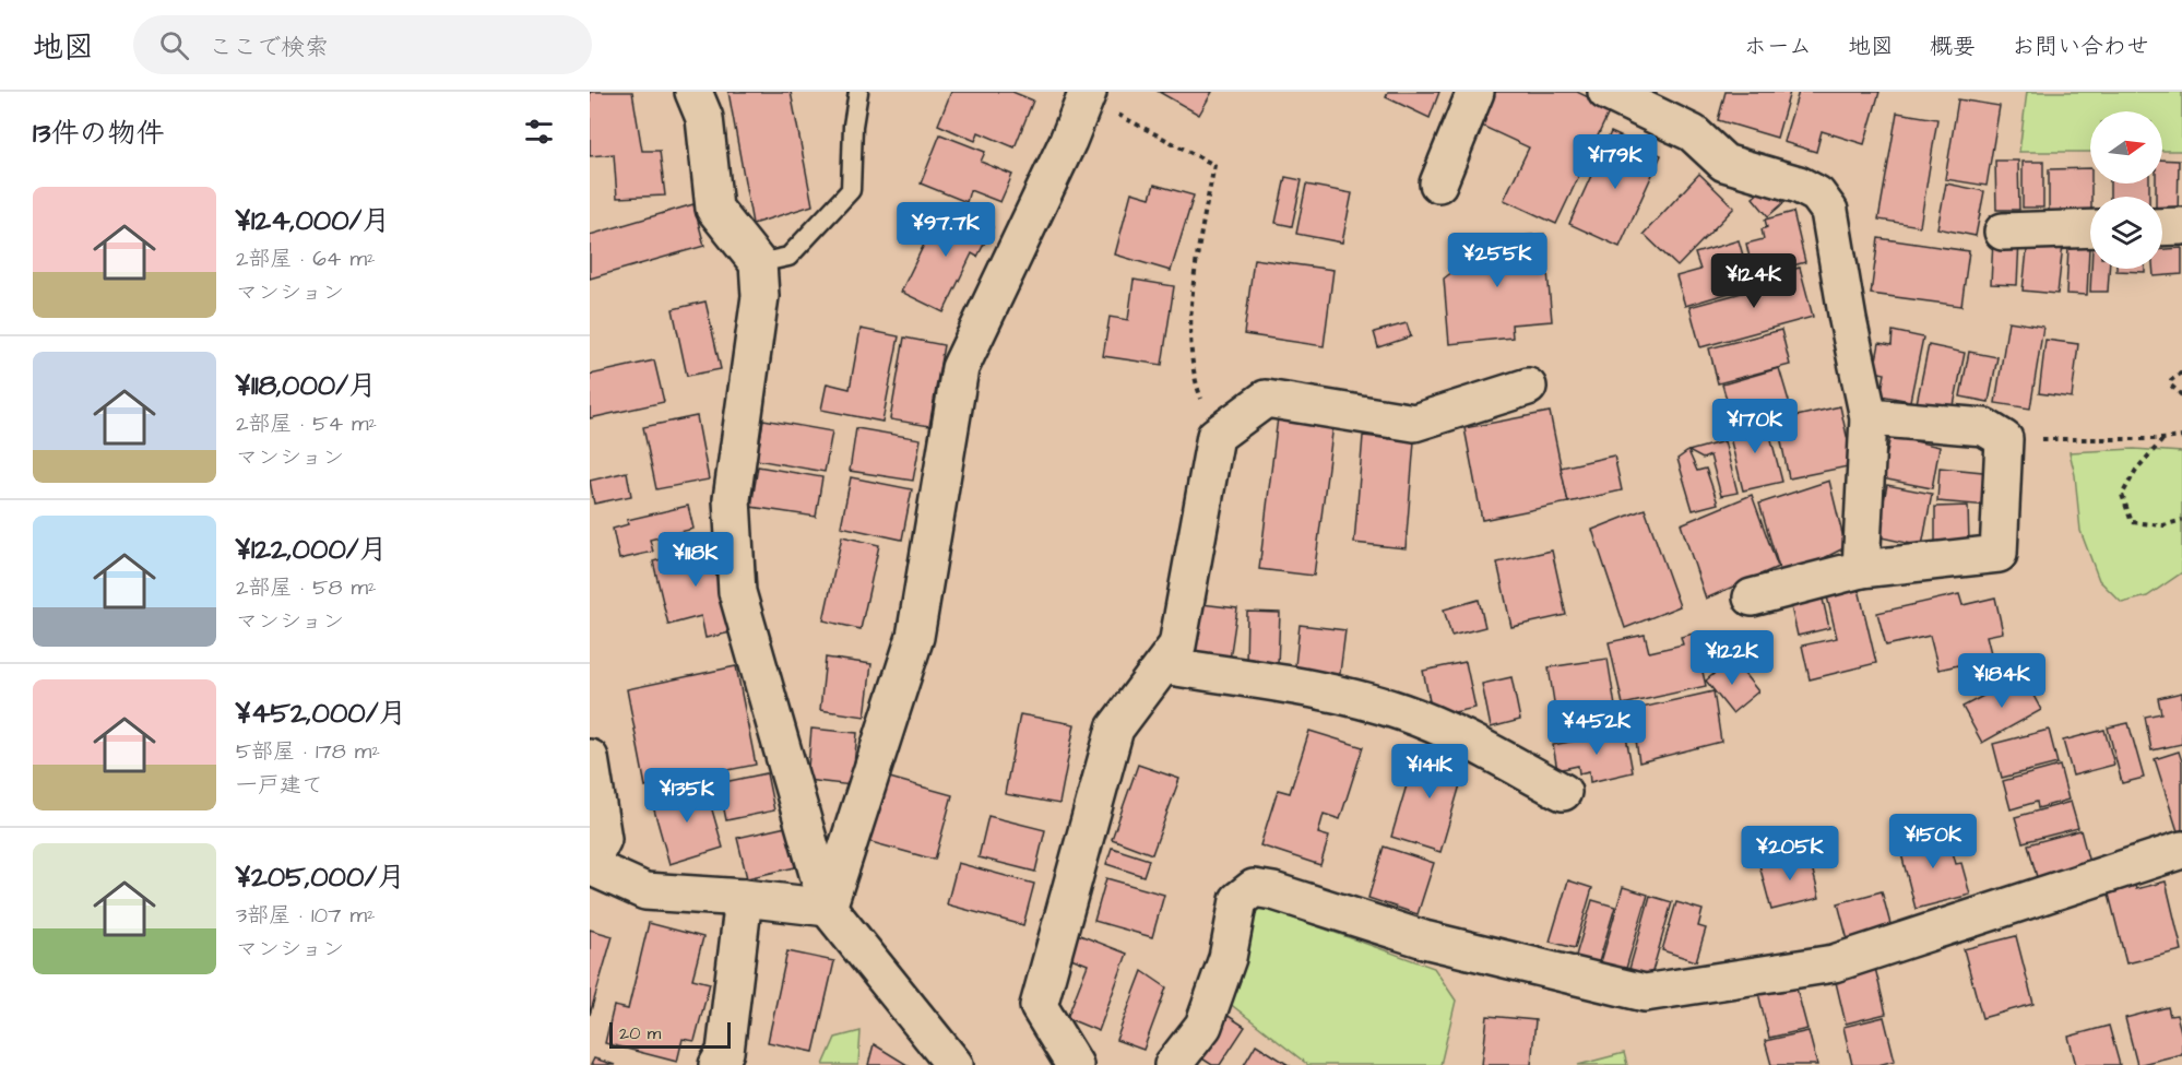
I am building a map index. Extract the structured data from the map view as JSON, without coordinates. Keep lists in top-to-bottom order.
{
  "scale_bar": "20 m",
  "north": "right",
  "page": {
    "header": "地図",
    "search": "ここで検索",
    "nav": [
      "ホーム",
      "地図",
      "概要",
      "お問い合わせ"
    ],
    "heading": "13件の物件",
    "price": [
      "¥179K",
      "¥97.7K",
      "¥255K",
      "¥124K",
      "¥170K",
      "¥118K",
      "¥122K",
      "¥184K",
      "¥452K",
      "¥141K",
      "¥135K",
      "¥150K",
      "¥205K"
    ],
    "list": [
      {
        "name": "¥124,000/月",
        "note": "2部屋 · 64 m² · マンション"
      },
      {
        "name": "¥118,000/月",
        "note": "2部屋 · 54 m² · マンション"
      },
      {
        "name": "¥122,000/月",
        "note": "2部屋 · 58 m² · マンション"
      },
      {
        "name": "¥452,000/月",
        "note": "5部屋 · 178 m² · 一戸建て"
      },
      {
        "name": "¥205,000/月",
        "note": "3部屋 · 107 m² · マンション"
      }
    ],
    "scale": "20 m"
  }
}
